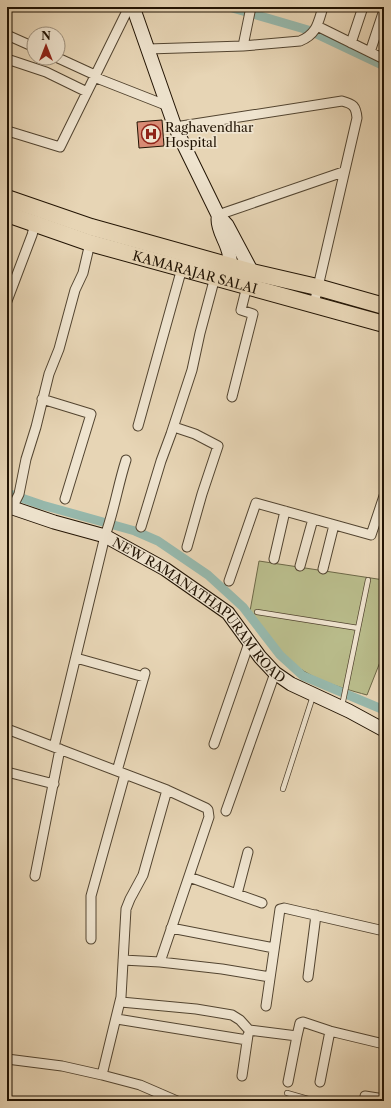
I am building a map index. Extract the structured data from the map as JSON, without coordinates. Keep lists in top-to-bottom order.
{
  "streets": {
    "highway": ["KAMARAJAR SALAI"],
    "main road": ["NEW RAMANATHAPURAM ROAD"]
  },
  "places": {
    "hospital": ["Raghavendhar Hospital"]
  },
  "north": "top"
}
